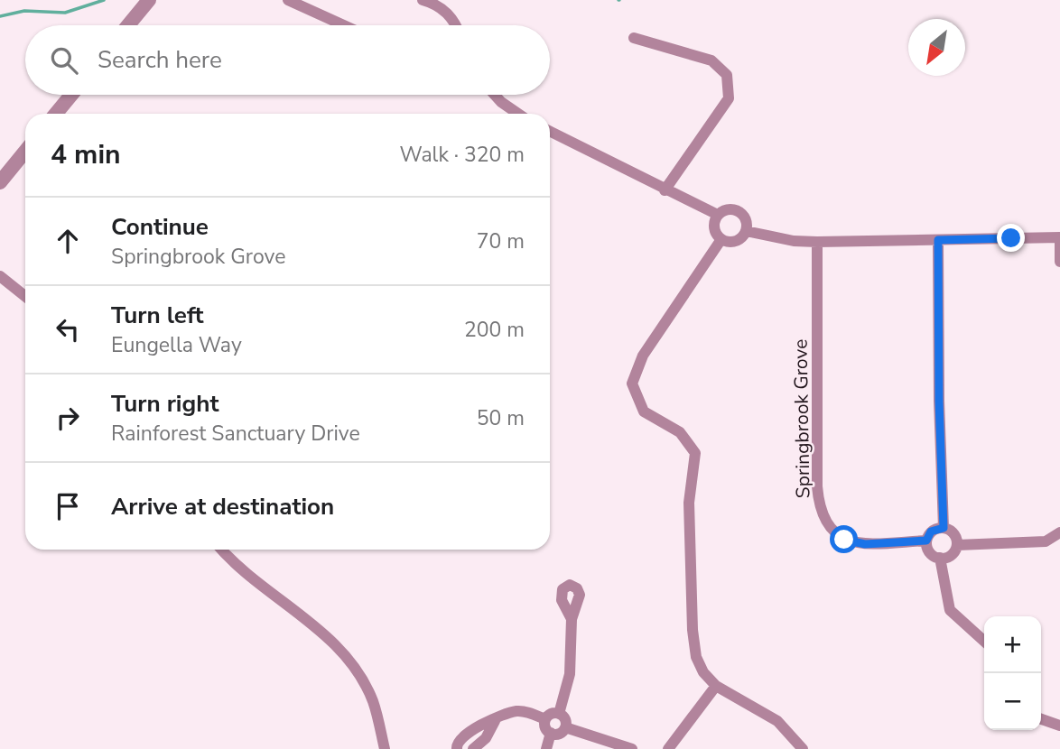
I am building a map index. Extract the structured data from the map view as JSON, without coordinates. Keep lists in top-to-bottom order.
{
  "streets": {
    "street": ["Springbrook Grove"]
  },
  "north": "bottom left",
  "page": {
    "search": "Search here",
    "heading": ["4 min", "Walk · 320 m"],
    "list": [
      ["Continue", "Springbrook Grove", "70 m"],
      ["Turn left", "Eungella Way", "200 m"],
      ["Turn right", "Rainforest Sanctuary Drive", "50 m"],
      "Arrive at destination"
    ],
    "map_buttons": ["+", "−"]
  }
}
